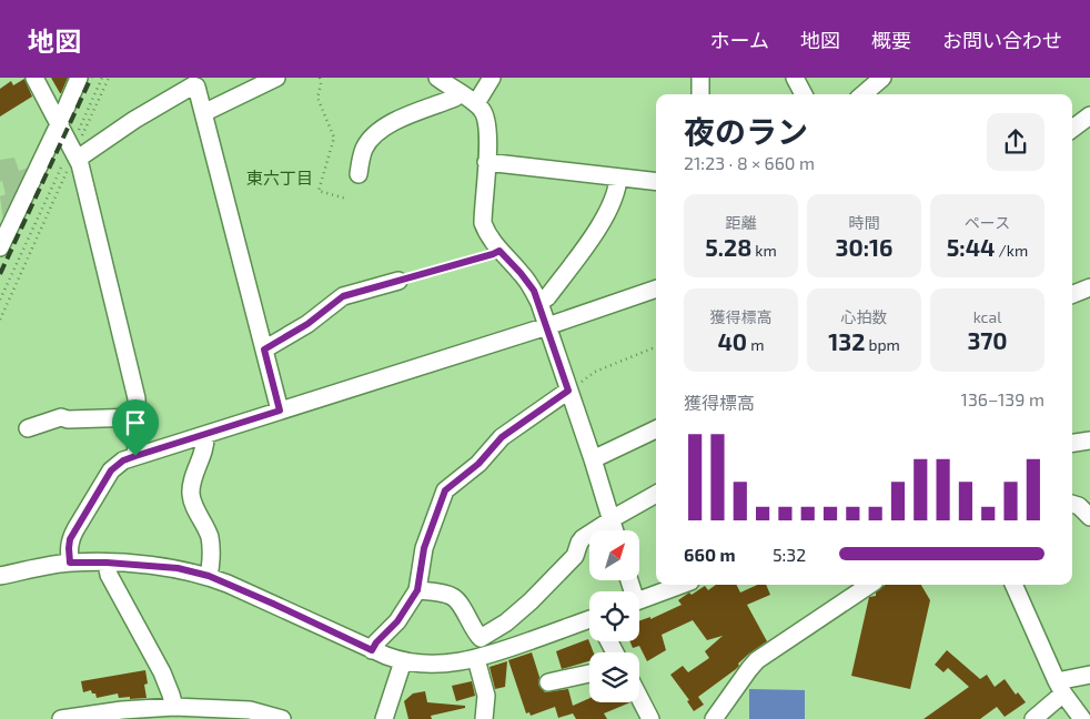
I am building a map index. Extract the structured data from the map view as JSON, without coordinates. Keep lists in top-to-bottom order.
{
  "districts": ["東六丁目"],
  "north": "top right",
  "page": {
    "header": "地図",
    "nav": [
      "ホーム",
      "地図",
      "概要",
      "お問い合わせ"
    ],
    "heading": ["夜のラン", "21:23 · 8 × 660 m"],
    "stats": [
      ["距離", "5.28 km"],
      ["時間", "30:16"],
      ["ペース", "5:44 /km"],
      ["獲得標高", "40 m"],
      ["心拍数", "132 bpm"],
      ["kcal", "370"]
    ],
    "chart": ["獲得標高", "136–139 m"],
    "list": [
      {
        "name": "660 m",
        "note": "5:32"
      }
    ]
  }
}
